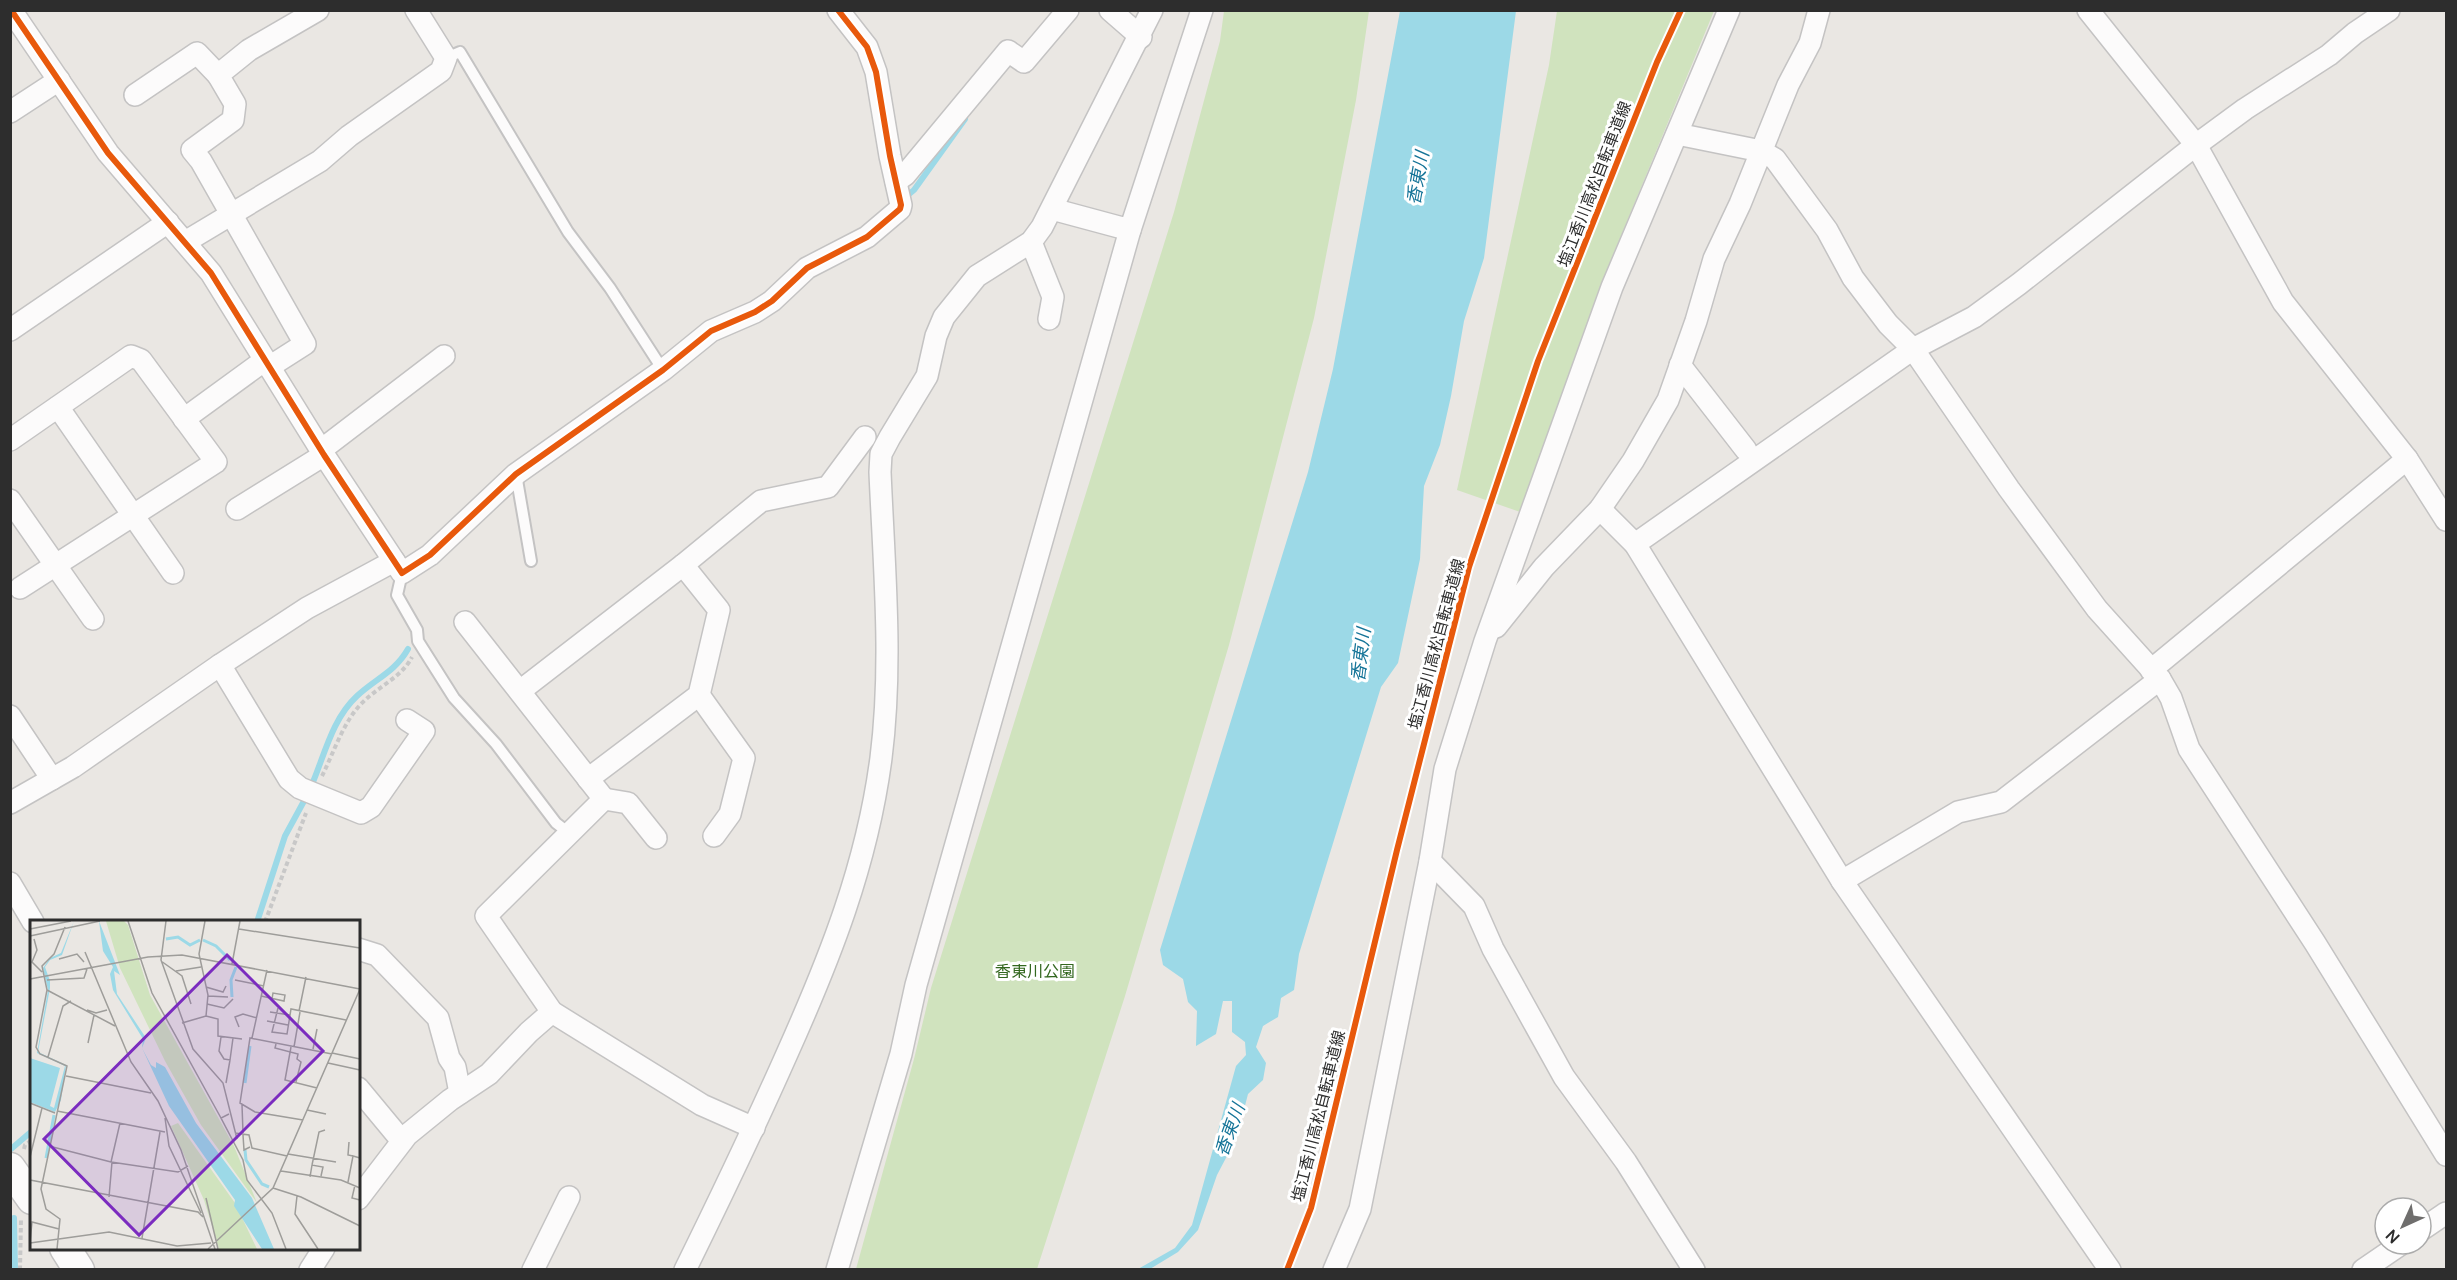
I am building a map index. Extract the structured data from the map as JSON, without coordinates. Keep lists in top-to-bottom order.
{
  "streets": {
    "cycle path": ["塩江香川高松自転車道線"]
  },
  "water": ["香東川"],
  "parks": ["香東川公園"],
  "north": "bottom left"
}
